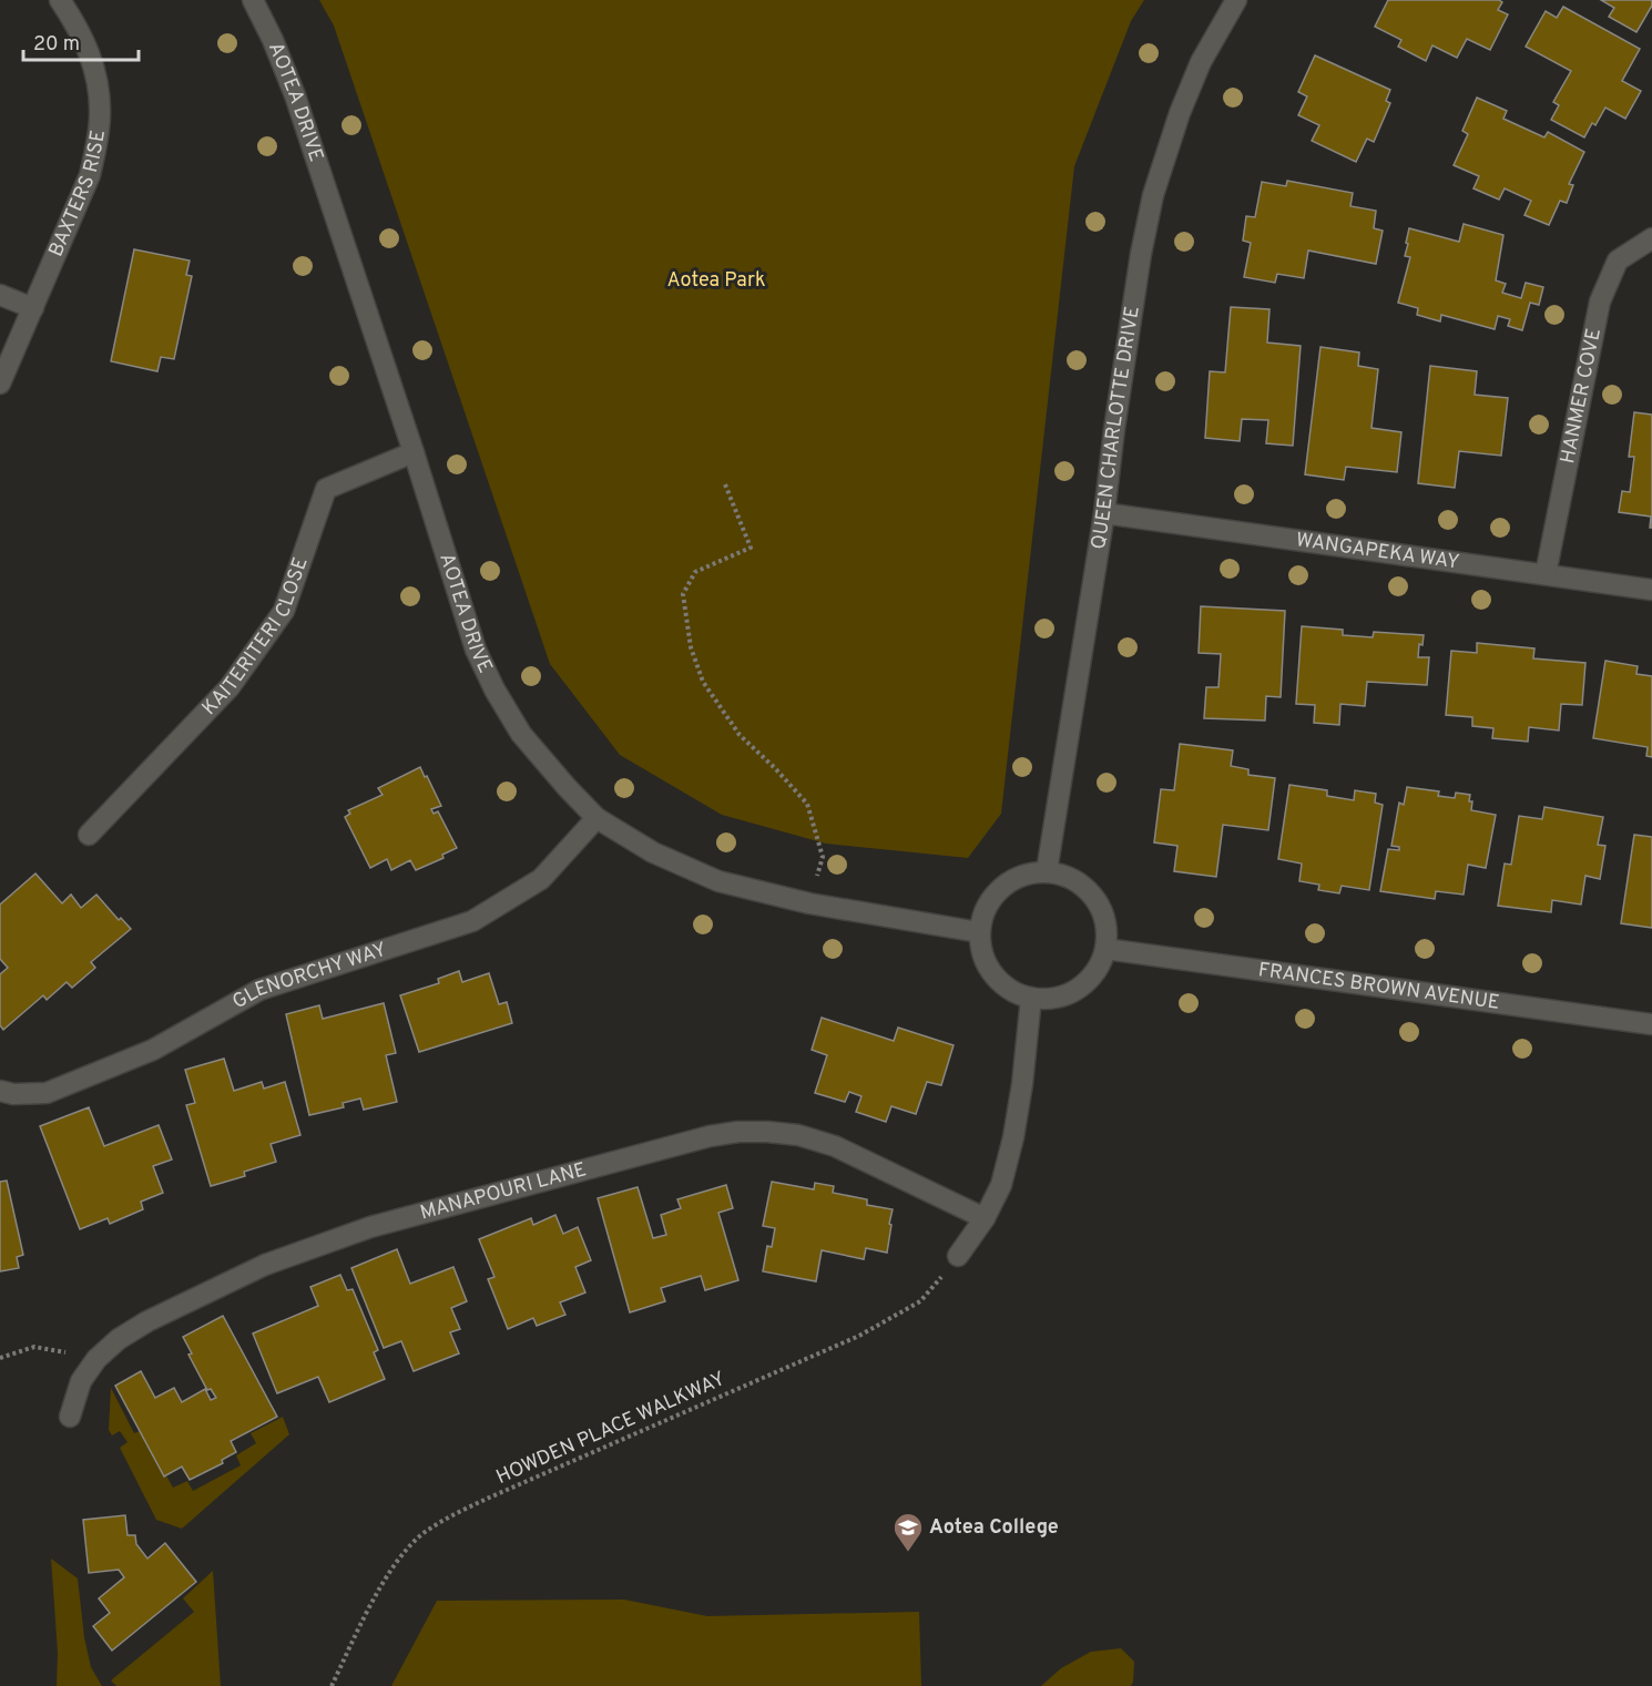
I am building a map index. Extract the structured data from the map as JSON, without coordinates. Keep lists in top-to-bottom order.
{
  "streets": {
    "street": [
      "AOTEA DRIVE",
      "BAXTERS RISE",
      "HANMER COVE",
      "QUEEN CHARLOTTE DRIVE",
      "WANGAPEKA WAY",
      "KAITERITERI CLOSE",
      "GLENORCHY WAY",
      "FRANCES BROWN AVENUE",
      "MANAPOURI LANE"
    ],
    "path": ["HOWDEN PLACE WALKWAY"]
  },
  "crossings": [
    ["AOTEA DRIVE", "QUEEN CHARLOTTE DRIVE"],
    ["AOTEA DRIVE", "KAITERITERI CLOSE"],
    ["AOTEA DRIVE", "GLENORCHY WAY"],
    ["AOTEA DRIVE", "FRANCES BROWN AVENUE"],
    ["HANMER COVE", "WANGAPEKA WAY"],
    ["QUEEN CHARLOTTE DRIVE", "WANGAPEKA WAY"],
    ["QUEEN CHARLOTTE DRIVE", "FRANCES BROWN AVENUE"]
  ],
  "parks": ["Aotea Park"],
  "places": {
    "school or university": ["Aotea College"]
  },
  "scale_bar": "20 m"
}
